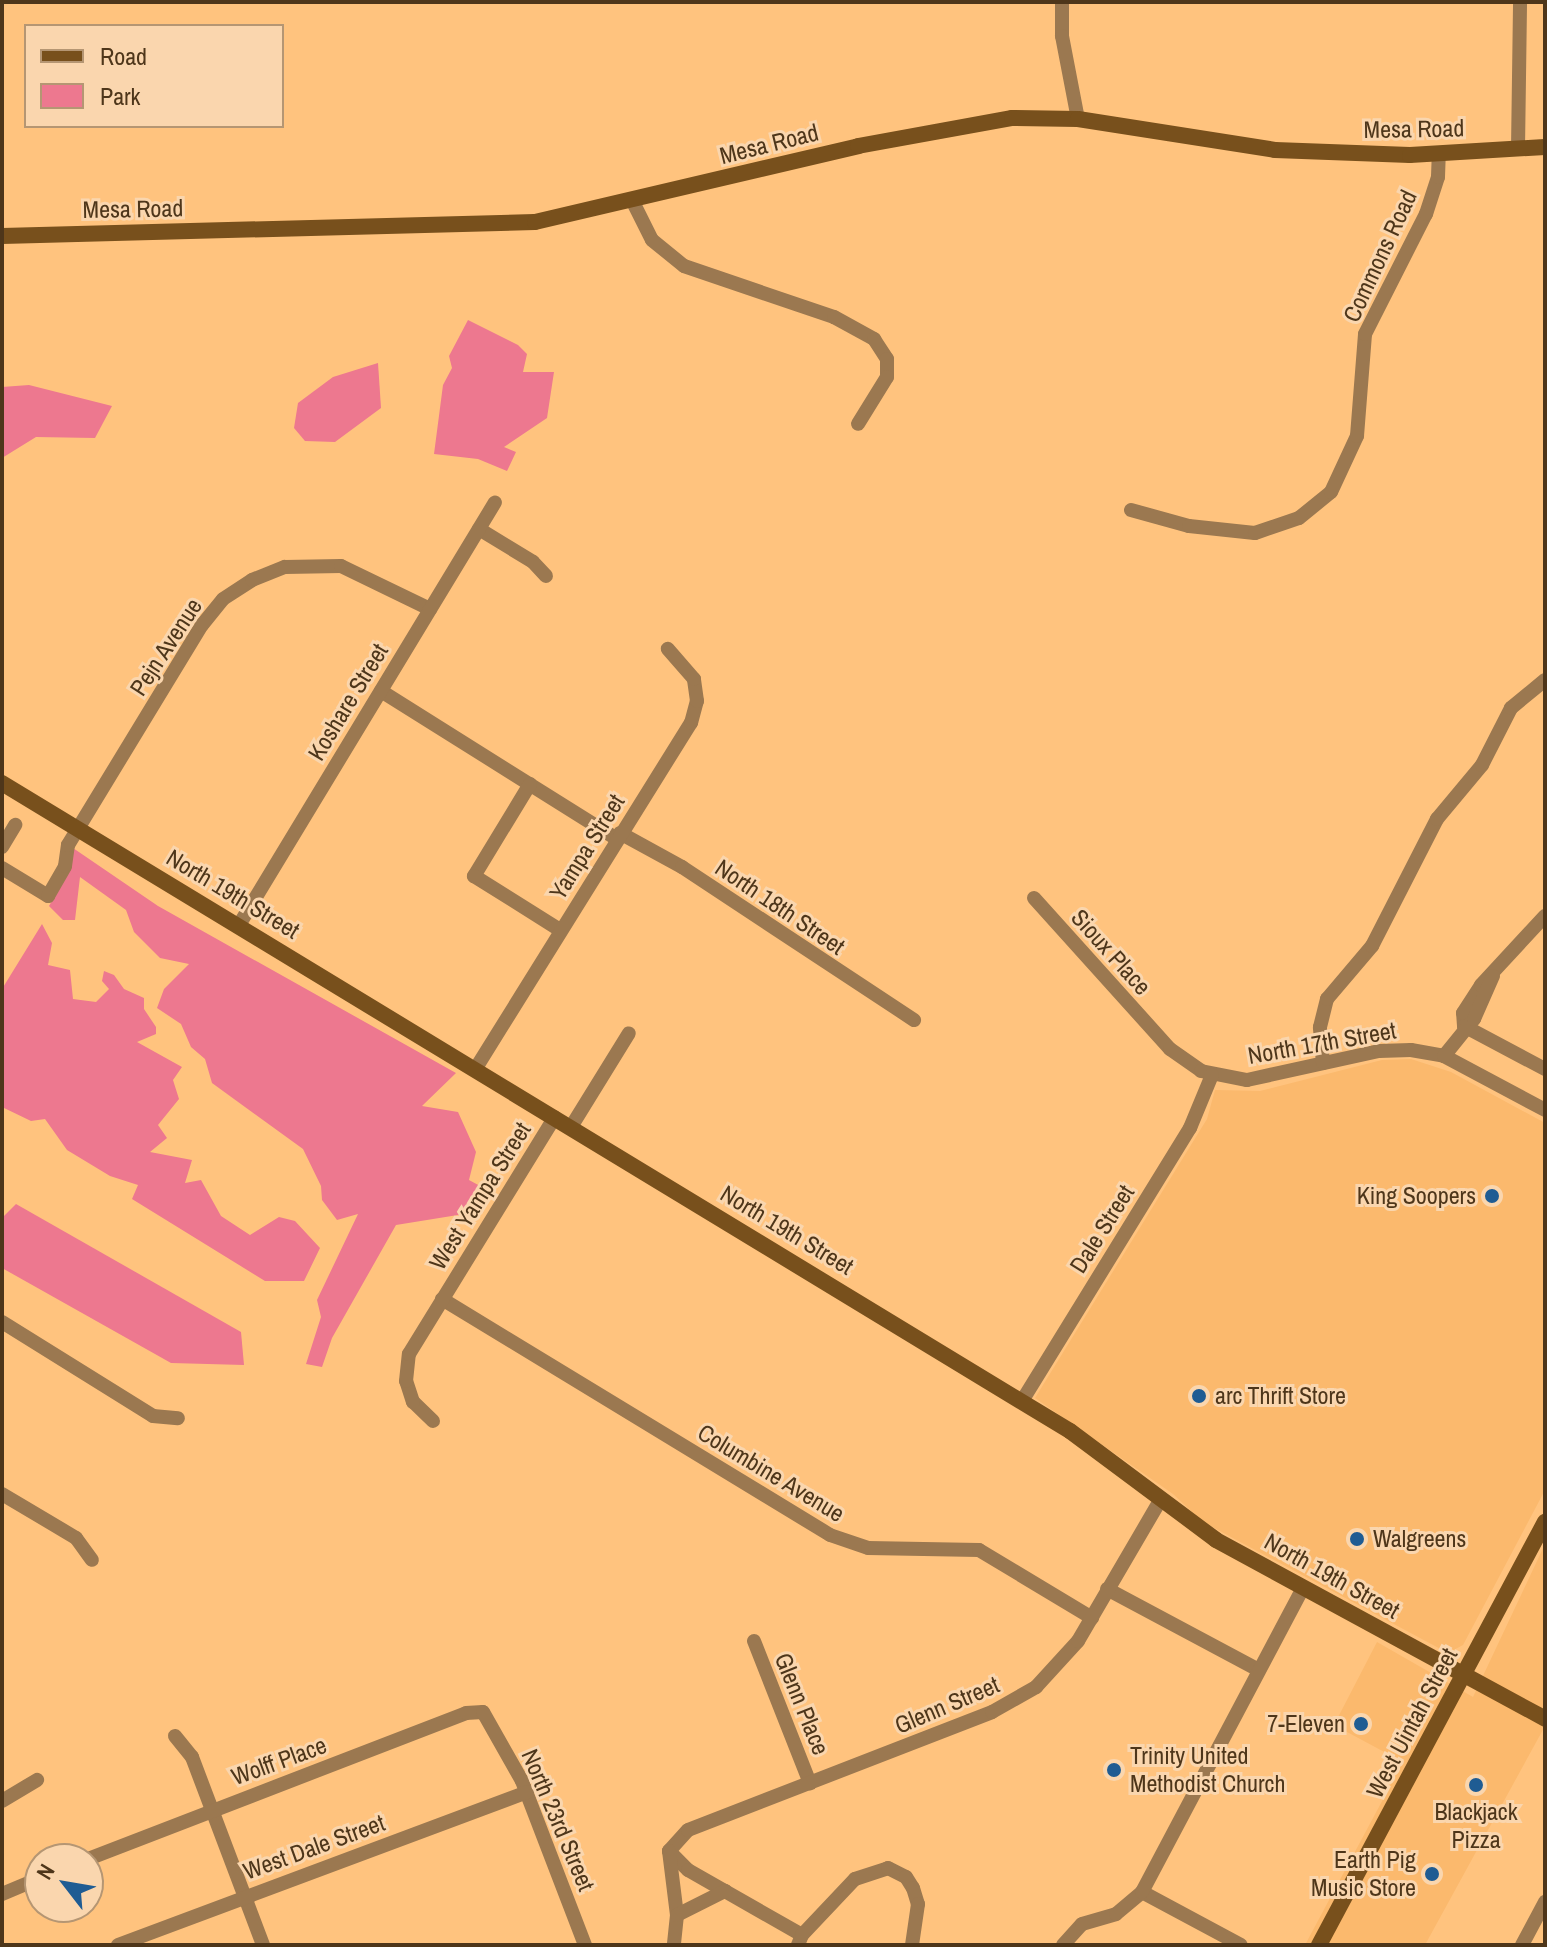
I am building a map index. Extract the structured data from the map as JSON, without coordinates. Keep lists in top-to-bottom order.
{
  "streets": {
    "main road": ["Mesa Road", "North 19th Street", "West Uintah Street"],
    "street": [
      "Commons Road",
      "Pejn Avenue",
      "Koshare Street",
      "Yampa Street",
      "North 18th Street",
      "Sioux Place",
      "North 17th Street",
      "West Yampa Street",
      "Dale Street",
      "Columbine Avenue",
      "Glenn Place",
      "Glenn Street",
      "Wolff Place",
      "North 23rd Street",
      "West Dale Street"
    ]
  },
  "crossings": [
    ["Mesa Road", "Commons Road"],
    ["Pejn Avenue", "Koshare Street"],
    ["Pejn Avenue", "North 19th Street"],
    ["Koshare Street", "North 19th Street"],
    ["Koshare Street", "North 18th Street"],
    ["Yampa Street", "North 19th Street"],
    ["Yampa Street", "North 18th Street"],
    ["North 19th Street", "West Yampa Street"],
    ["North 19th Street", "Dale Street"],
    ["North 19th Street", "Glenn Street"],
    ["North 19th Street", "West Uintah Street"],
    ["Sioux Place", "North 17th Street"],
    ["North 17th Street", "Dale Street"],
    ["West Yampa Street", "Columbine Avenue"],
    ["Columbine Avenue", "Glenn Street"],
    ["Glenn Place", "Glenn Street"],
    ["Wolff Place", "North 23rd Street"],
    ["North 23rd Street", "West Dale Street"]
  ],
  "places": [
    "King Soopers",
    "arc Thrift Store",
    "Walgreens",
    "7-Eleven",
    "Trinity United Methodist Church",
    "Blackjack Pizza",
    "Earth Pig Music Store"
  ],
  "legend": ["Road", "Park"],
  "north": "top left"
}
